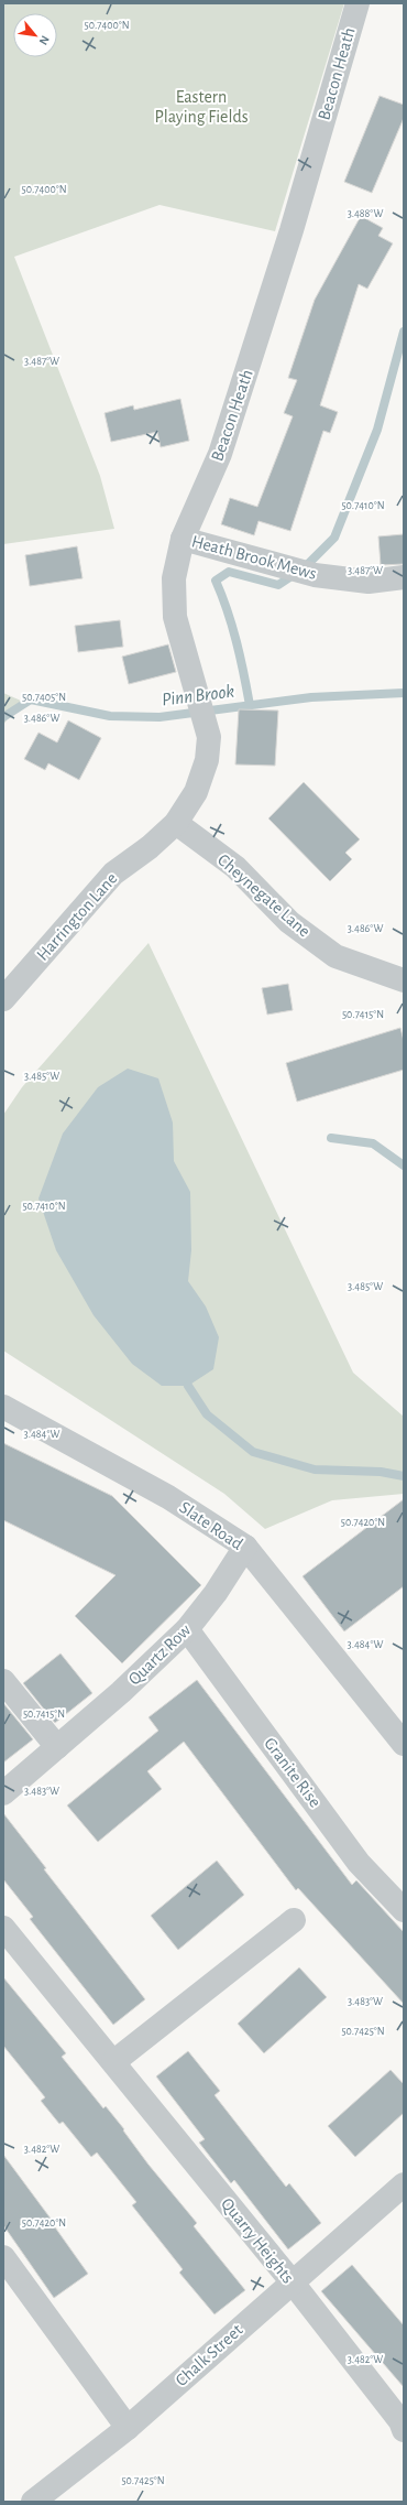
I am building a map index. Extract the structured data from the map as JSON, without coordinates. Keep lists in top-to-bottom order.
{
  "streets": {
    "street": [
      "Beacon Heath",
      "Heath Brook Mews",
      "Cheynegate Lane",
      "Harrington Lane",
      "Slate Road",
      "Quartz Row",
      "Granite Rise",
      "Quarry Heights",
      "Chalk Street"
    ]
  },
  "crossings": [
    ["Beacon Heath", "Heath Brook Mews"],
    ["Beacon Heath", "Cheynegate Lane"],
    ["Beacon Heath", "Harrington Lane"],
    ["Cheynegate Lane", "Harrington Lane"],
    ["Slate Road", "Quartz Row"],
    ["Quartz Row", "Granite Rise"],
    ["Quarry Heights", "Chalk Street"]
  ],
  "water": ["Pinn Brook"],
  "parks": ["Eastern Playing Fields"],
  "north": "bottom right",
  "coordinates": [
    "50.7400°N",
    "3.488°W",
    "3.487°W",
    "50.7410°N",
    "50.7405°N",
    "3.486°W",
    "50.7415°N",
    "3.485°W",
    "3.484°W",
    "50.7420°N",
    "3.483°W",
    "50.7425°N",
    "3.482°W"
  ]
}
